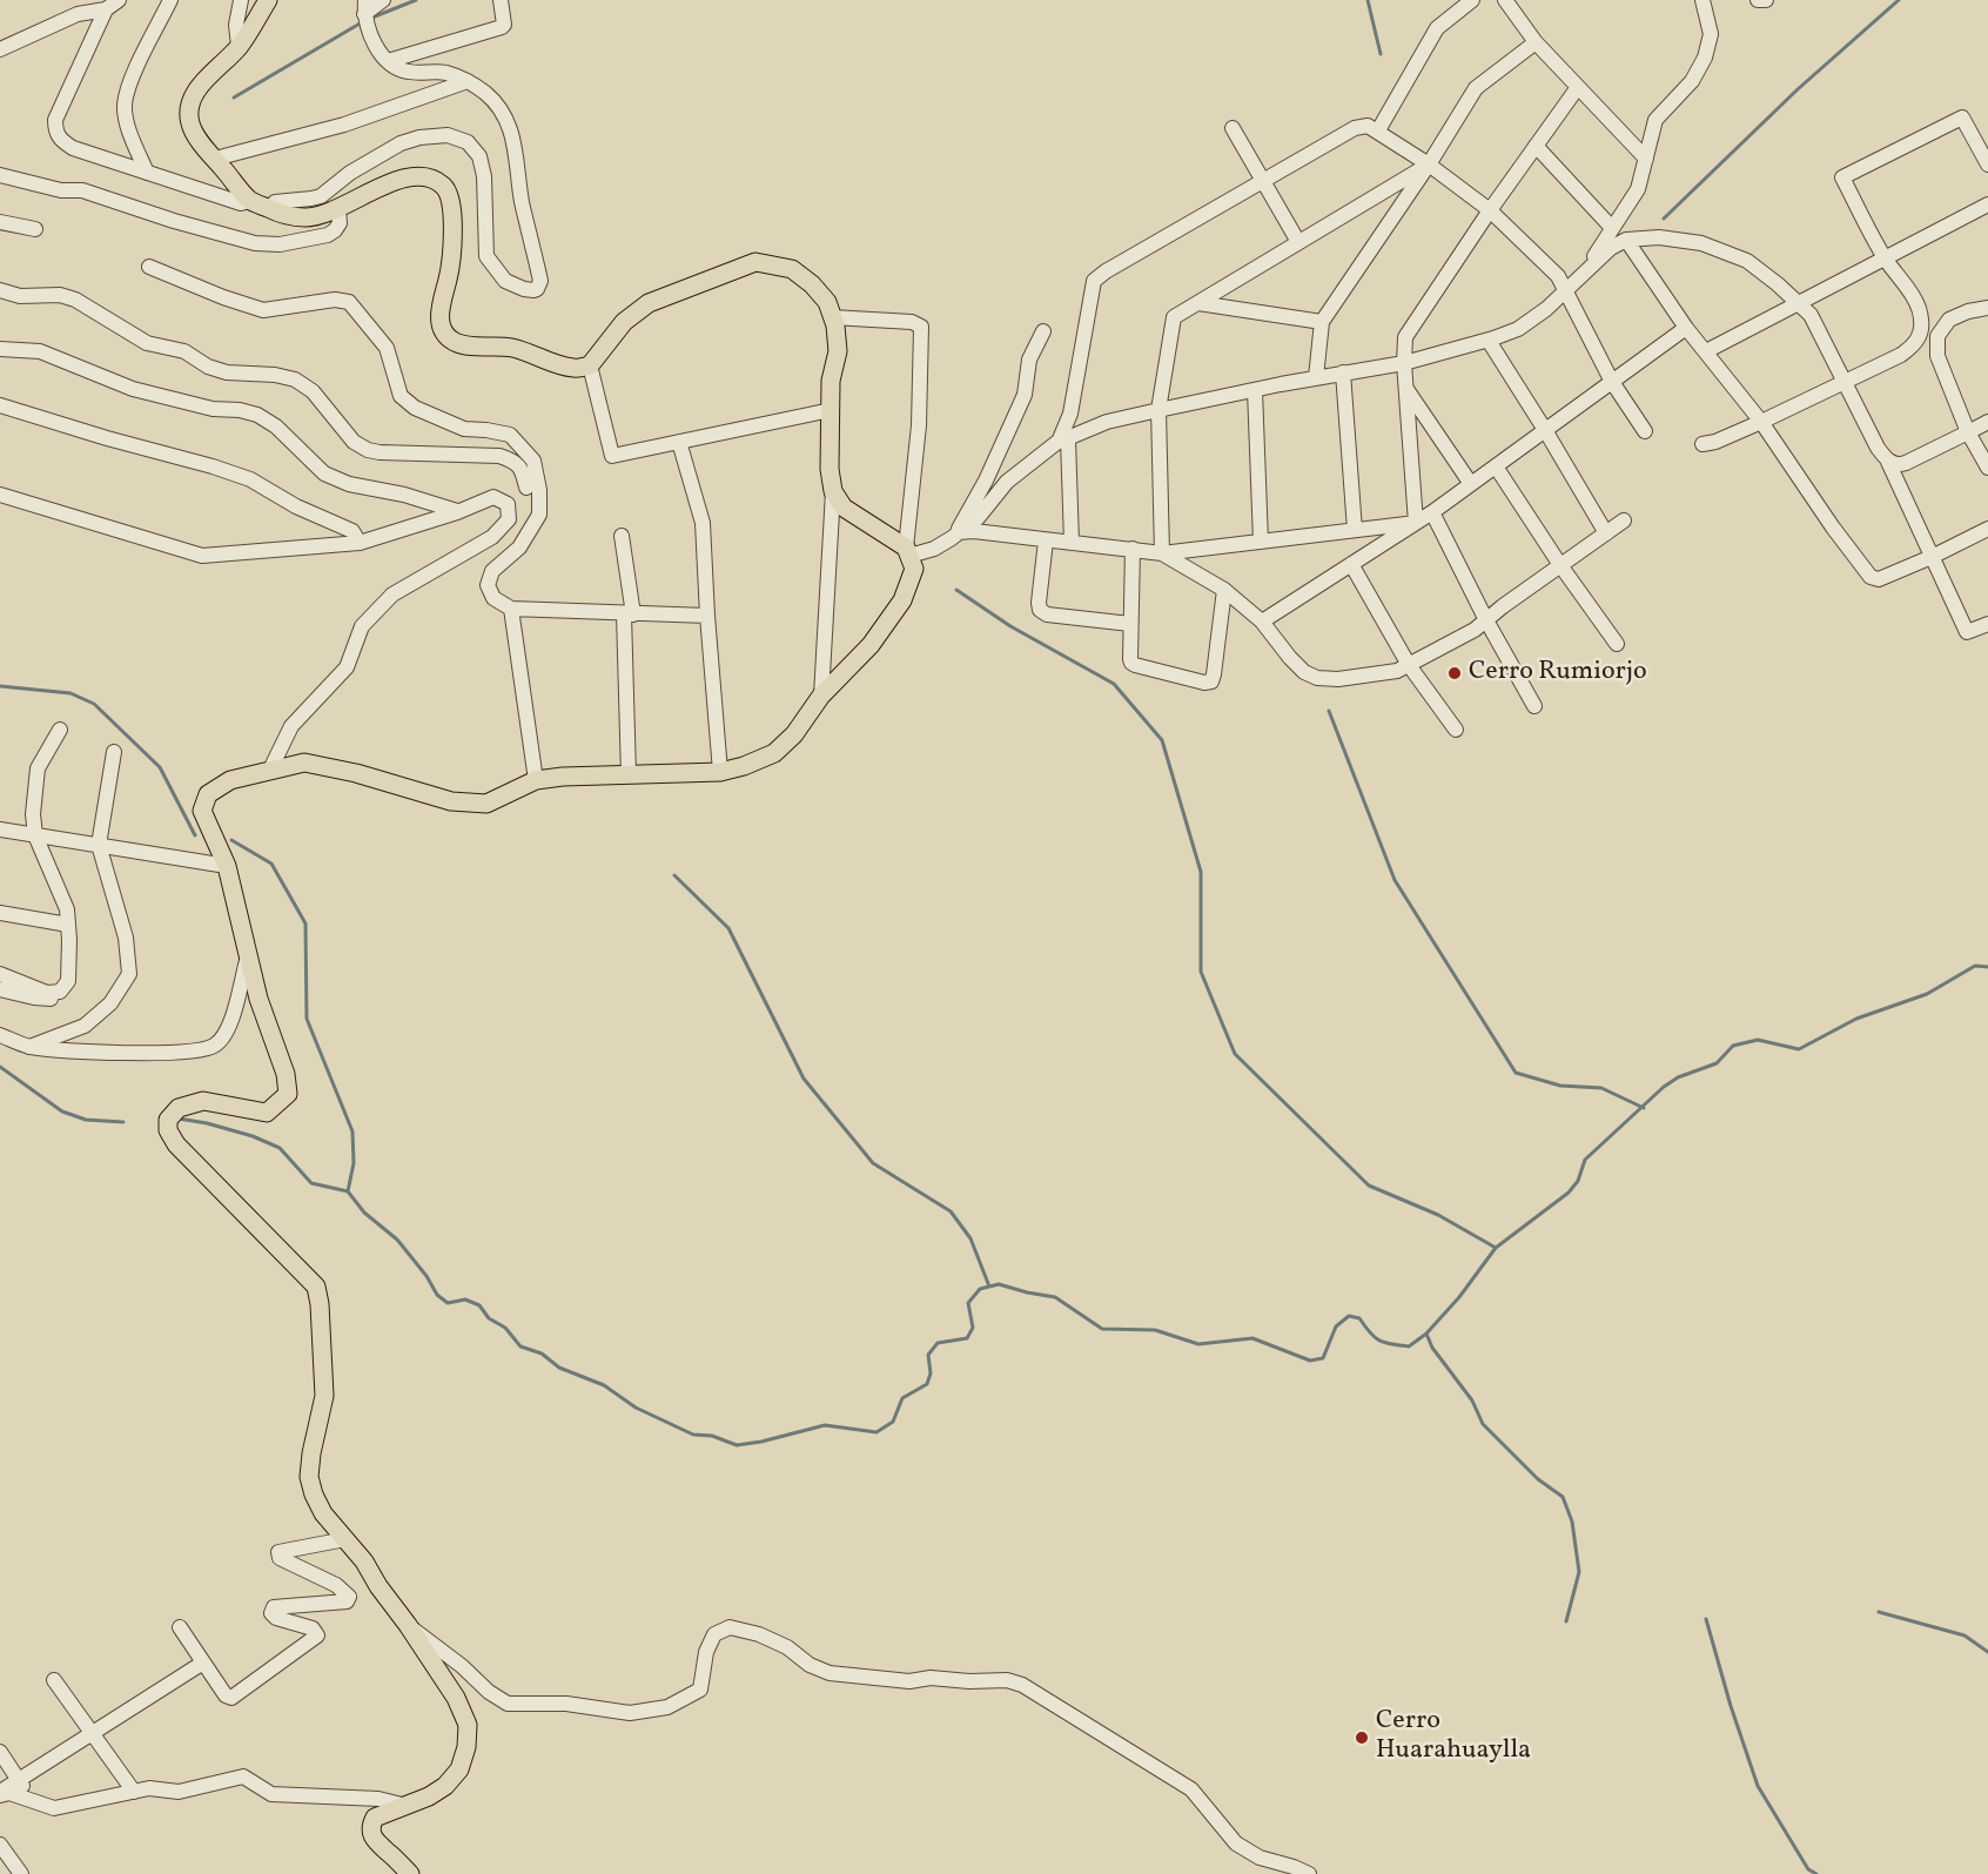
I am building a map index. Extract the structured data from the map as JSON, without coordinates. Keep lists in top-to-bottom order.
{
  "places": ["Cerro Rumiorjo", "Cerro Huarahuaylla"]
}
